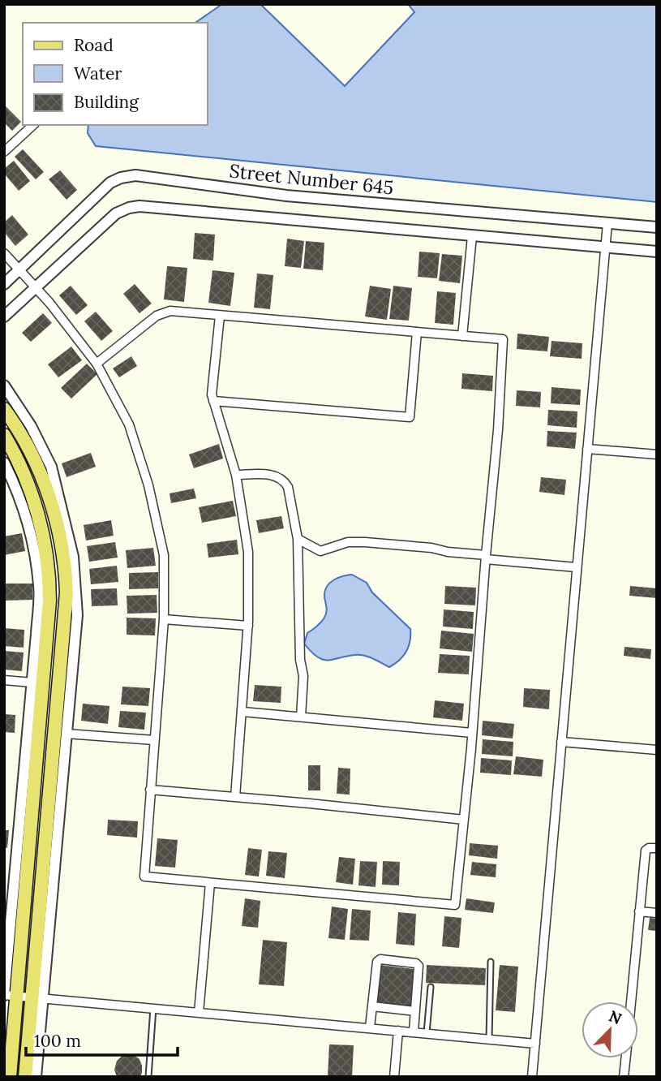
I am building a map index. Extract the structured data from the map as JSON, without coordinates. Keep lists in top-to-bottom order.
{
  "streets": {
    "street": ["Street Number 645"]
  },
  "legend": ["Road", "Water", "Building"],
  "scale_bar": "100 m",
  "north": "top right"
}
